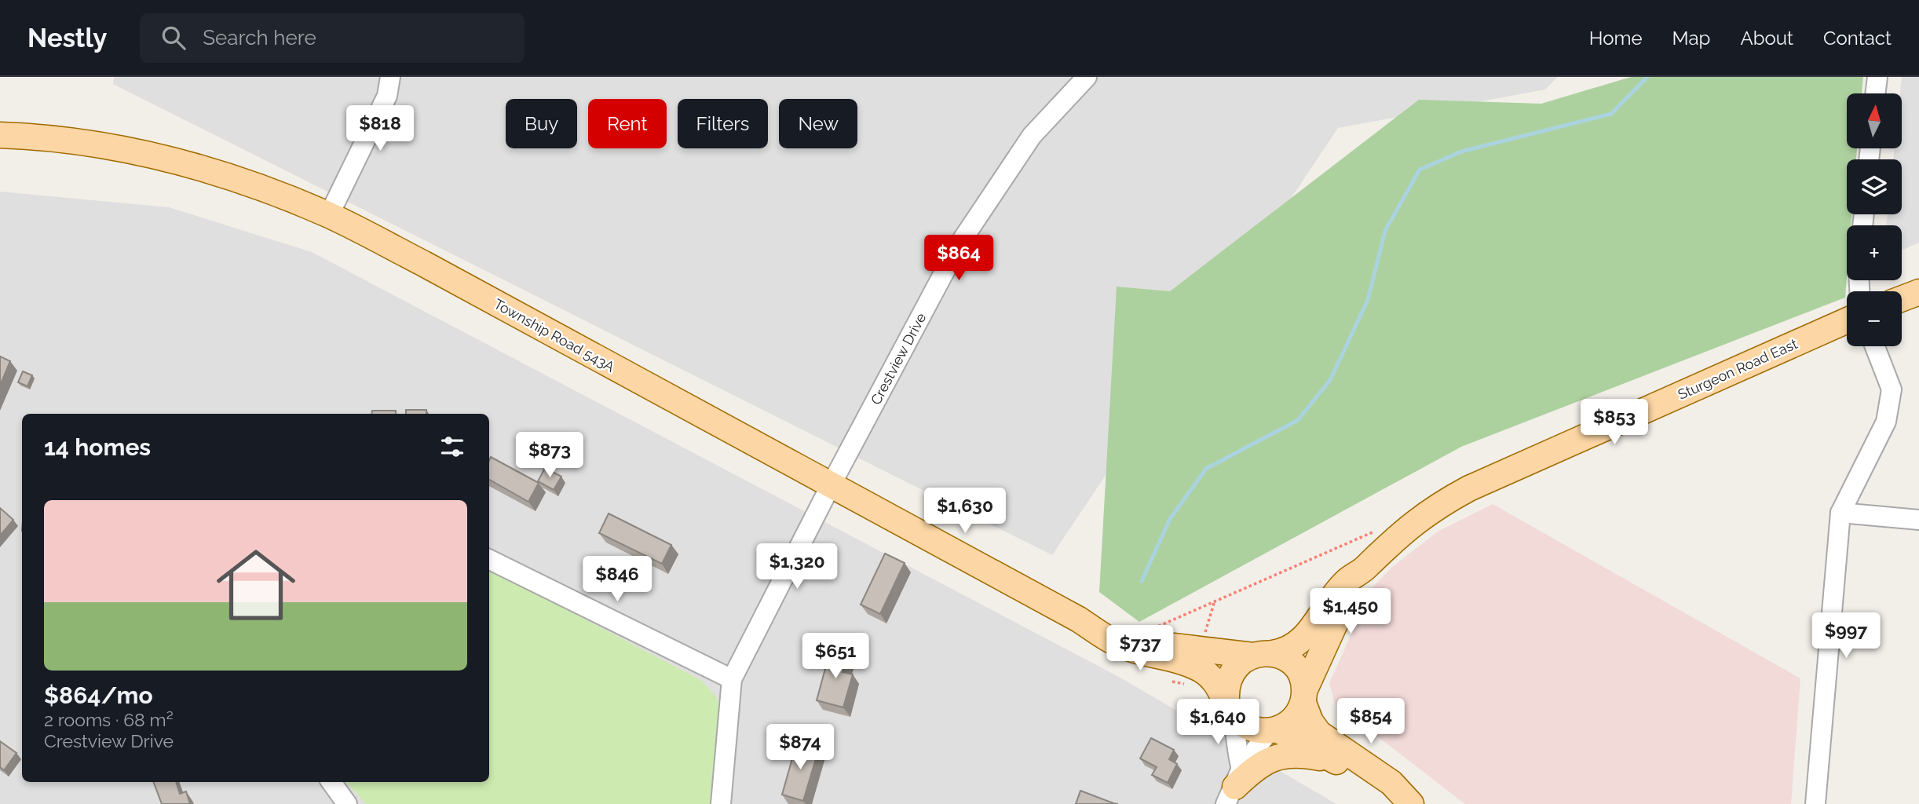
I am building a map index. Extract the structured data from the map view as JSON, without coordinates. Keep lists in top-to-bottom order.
{
  "streets": {
    "main road": ["Township Road 543A", "Sturgeon Road East"],
    "street": ["Crestview Drive"]
  },
  "crossings": [
    ["Township Road 543A", "Crestview Drive"],
    ["Township Road 543A", "Sturgeon Road East"]
  ],
  "north": "top",
  "page": {
    "header": "Nestly",
    "search": "Search here",
    "nav": [
      "Home",
      "Map",
      "About",
      "Contact"
    ],
    "map_buttons": ["+", "−"],
    "chip": [
      "Buy",
      "Rent",
      "Filters",
      "New"
    ],
    "price": [
      "$818",
      "$864",
      "$853",
      "$873",
      "$1,630",
      "$1,320",
      "$846",
      "$1,450",
      "$997",
      "$737",
      "$651",
      "$854",
      "$1,640",
      "$874"
    ],
    "heading": "14 homes",
    "list": [
      {
        "name": "$864/mo",
        "note": "2 rooms · 68 m² · Crestview Drive"
      }
    ]
  }
}
